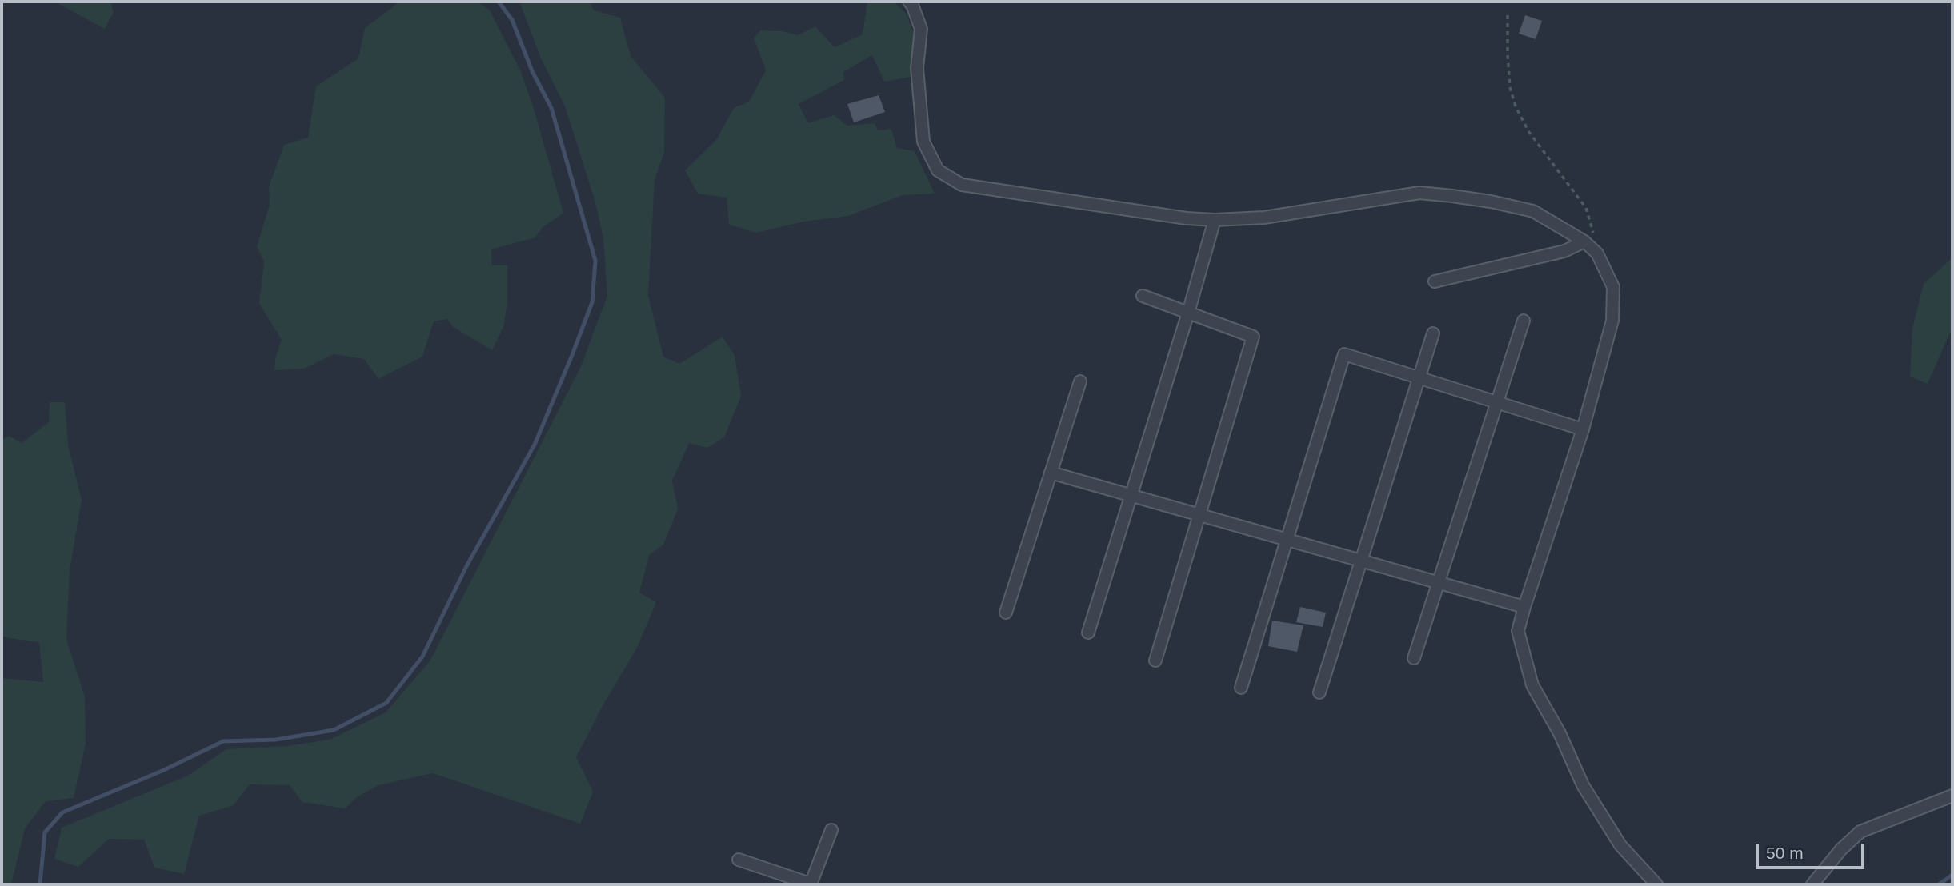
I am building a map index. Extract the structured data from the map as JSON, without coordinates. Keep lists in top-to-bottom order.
{
  "scale_bar": "50 m"
}
